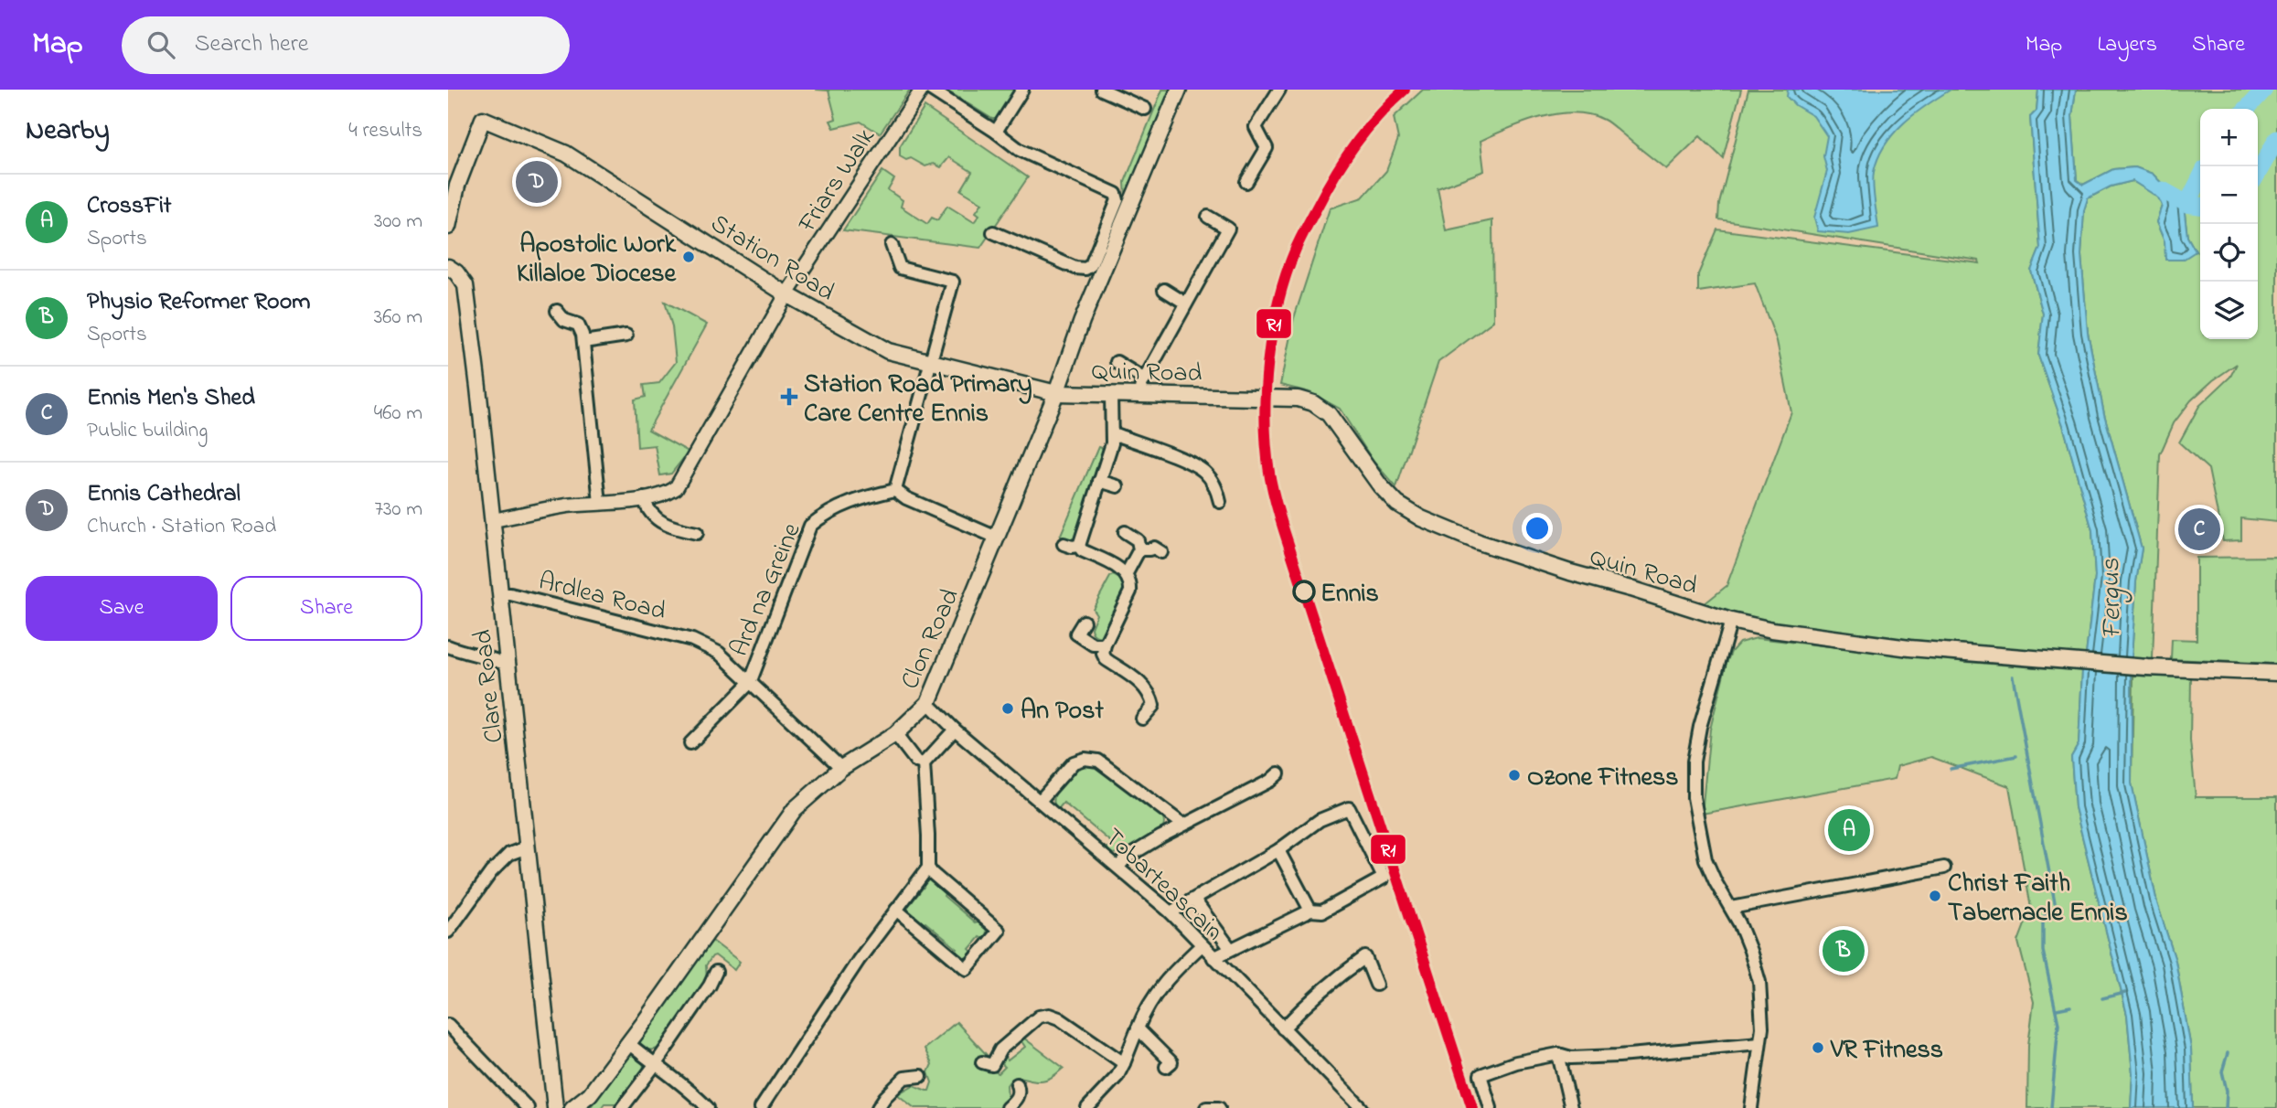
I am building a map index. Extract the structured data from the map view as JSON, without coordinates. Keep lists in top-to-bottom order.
{
  "streets": {
    "main road": [
      "Station Road",
      "Quin Road",
      "Clon Road",
      "Clare Road"
    ],
    "street": [
      "Friars Walk",
      "Ard na Greine",
      "Ardlea Road",
      "Tobarteascain"
    ]
  },
  "crossings": [
    ["Friars Walk", "Station Road"],
    ["Friars Walk", "Clare Road"],
    ["Station Road", "Quin Road"],
    ["Station Road", "Clon Road"],
    ["Quin Road", "Clon Road"],
    ["Ard na Greine", "Ardlea Road"],
    ["Ardlea Road", "Clon Road"],
    ["Ardlea Road", "Clare Road"],
    ["Clon Road", "Tobarteascain"]
  ],
  "water": ["Fergus"],
  "places": {
    "other": [
      "Apostolic Work Killaloe Diocese",
      "Ennis",
      "An Post",
      "Ozone Fitness",
      "Christ Faith Tabernacle Ennis",
      "VR Fitness"
    ],
    "health": ["Station Road Primary Care Centre Ennis"]
  },
  "lines": ["transit line R1"],
  "page": {
    "header": "Map",
    "search": "Search here",
    "nav": ["Map", "Layers", "Share"],
    "heading": ["Nearby", "4 results"],
    "map_buttons": ["+", "−"],
    "pins": [
      "D",
      "C",
      "A",
      "B"
    ],
    "list": [
      {
        "mark": "A",
        "name": "CrossFit",
        "note": "Sports",
        "value": "300 m"
      },
      {
        "mark": "B",
        "name": "Physio Reformer Room",
        "note": "Sports",
        "value": "360 m"
      },
      {
        "mark": "C",
        "name": "Ennis Men's Shed",
        "note": "Public building",
        "value": "460 m"
      },
      {
        "mark": "D",
        "name": "Ennis Cathedral",
        "note": "Church · Station Road",
        "value": "730 m"
      }
    ],
    "buttons": ["Save", "Share"]
  }
}
